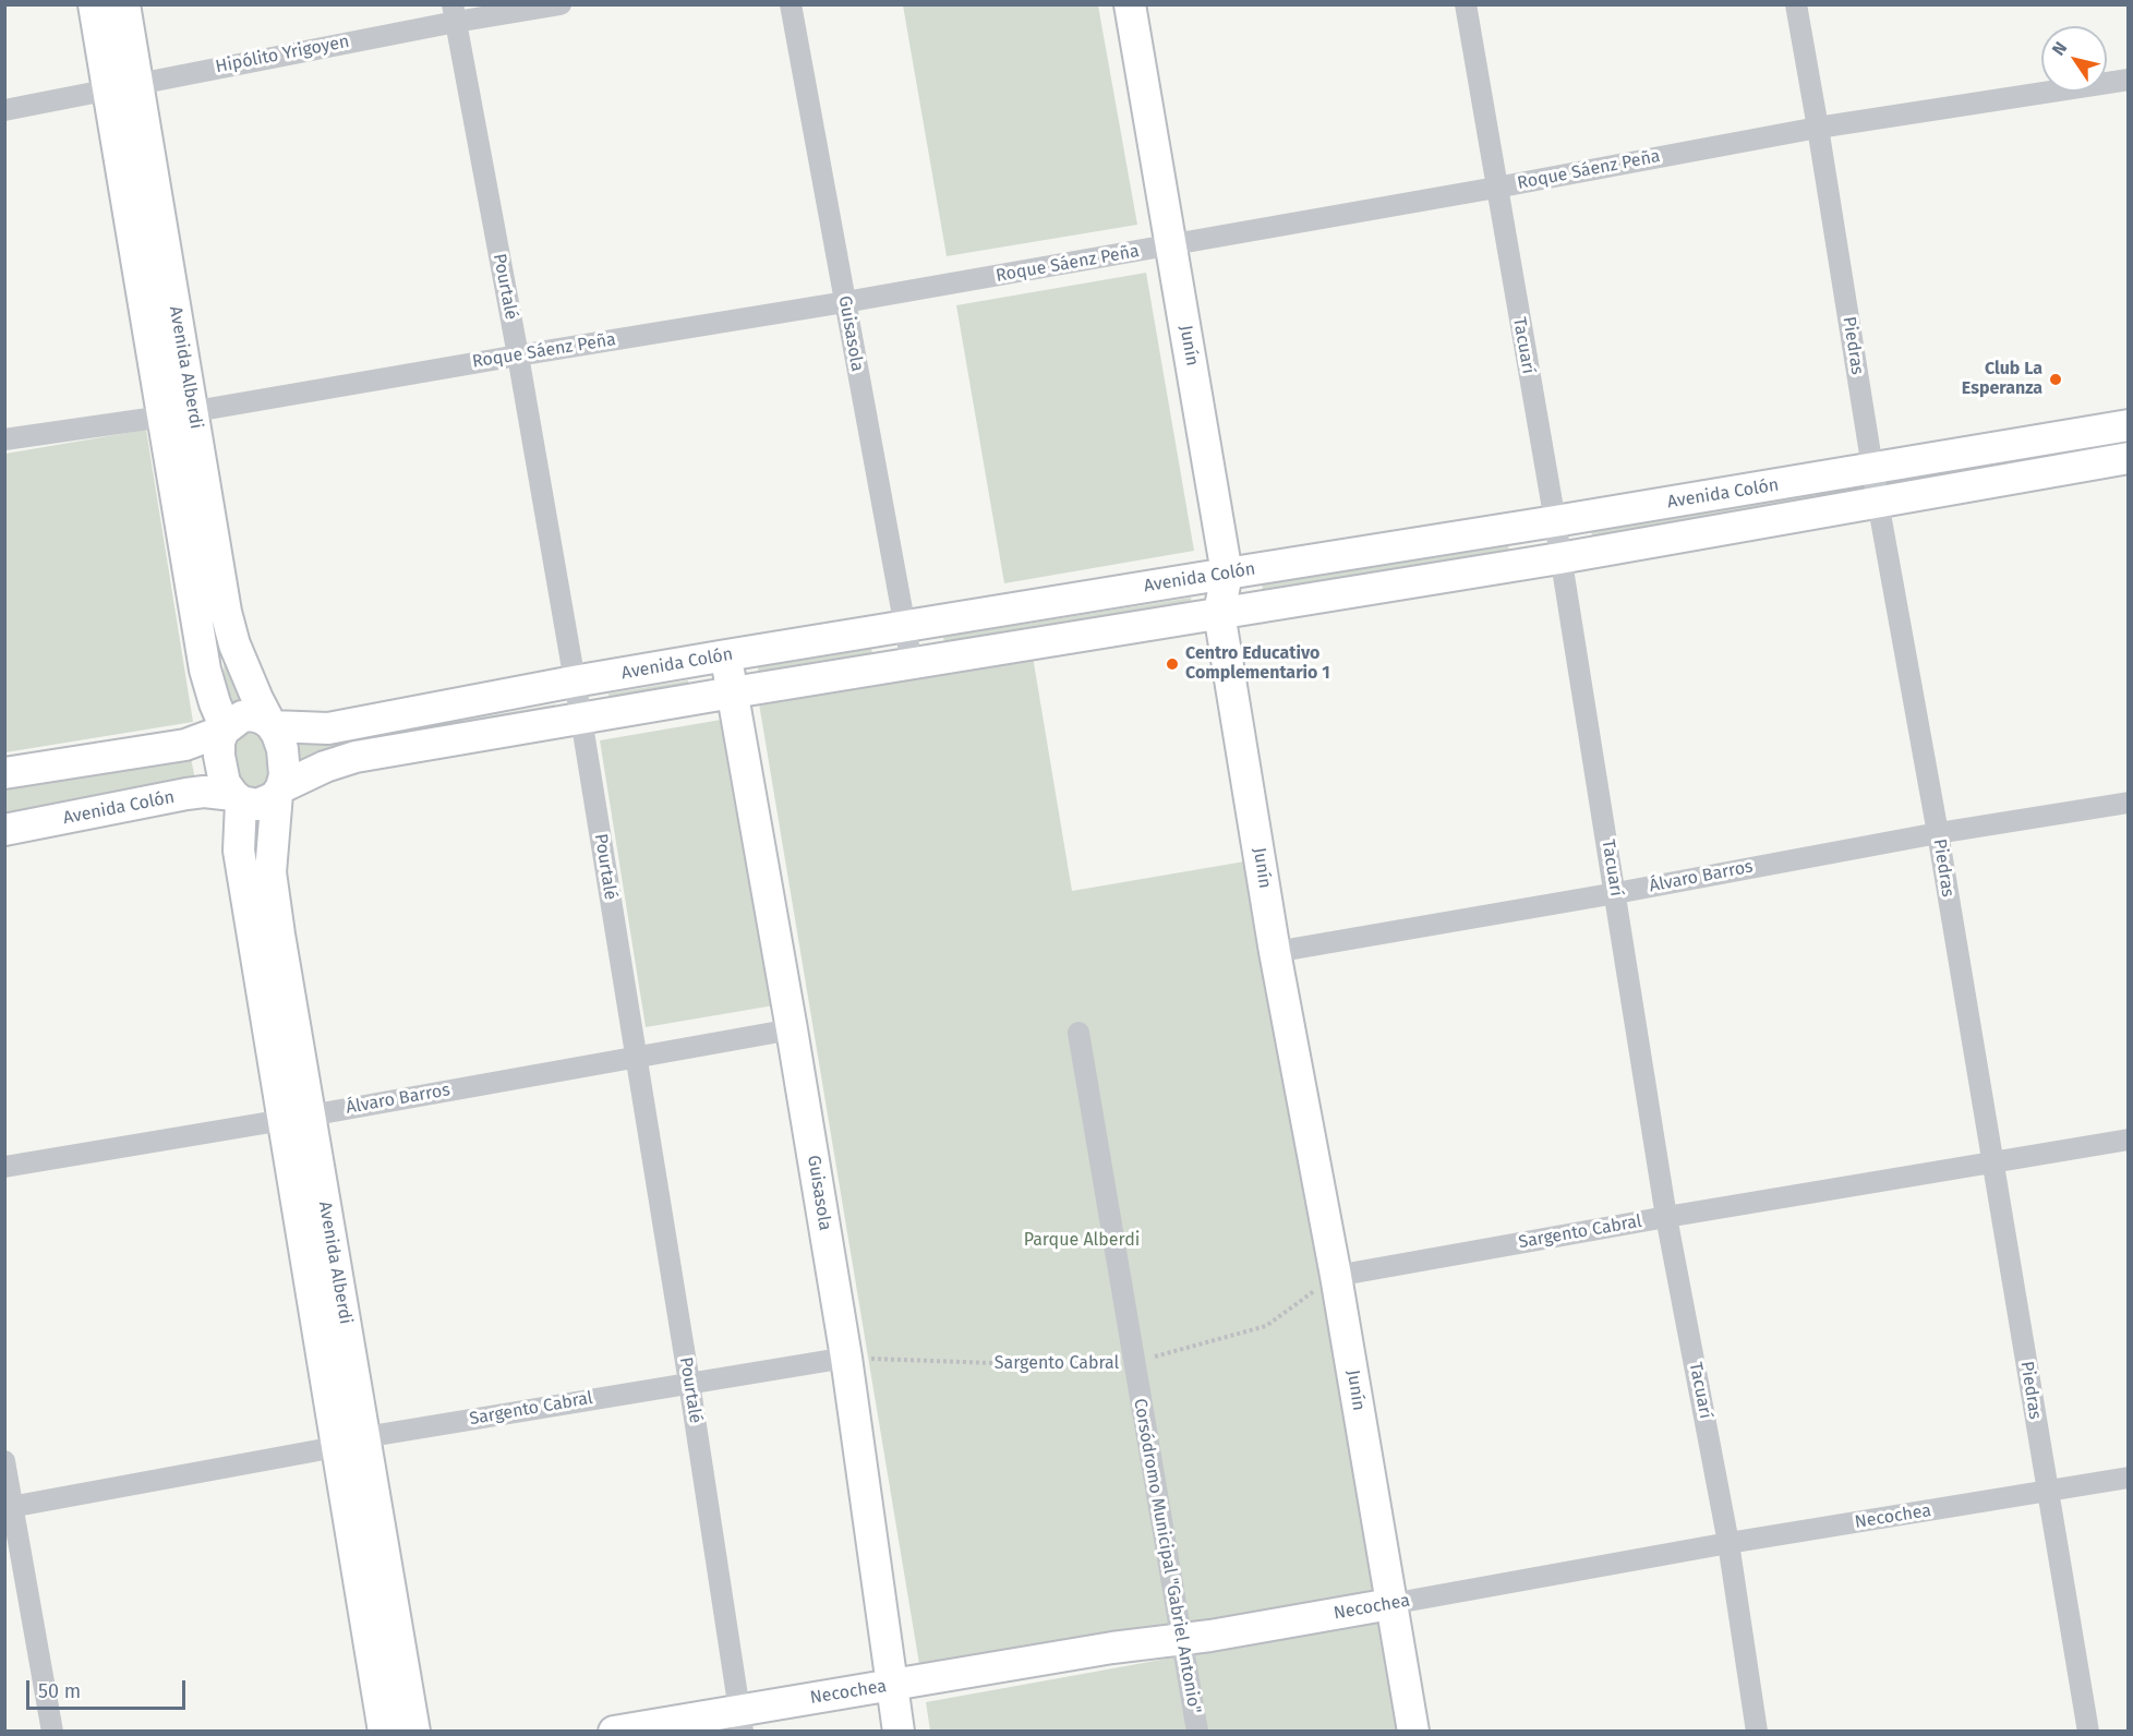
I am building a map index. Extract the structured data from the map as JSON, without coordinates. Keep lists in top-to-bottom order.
{
  "streets": {
    "main road": [
      "Guisasola",
      "Junín",
      "Avenida Alberdi",
      "Avenida Colón",
      "Necochea"
    ],
    "street": [
      "Hipólito Yrigoyen",
      "Roque Sáenz Peña",
      "Pourtalé",
      "Tacuarí",
      "Piedras",
      "Álvaro Barros",
      "Sargento Cabral",
      "Corsódromo Municipal \"Gabriel Antonio\""
    ]
  },
  "crossings": [
    ["Hipólito Yrigoyen", "Pourtalé"],
    ["Hipólito Yrigoyen", "Avenida Alberdi"],
    ["Roque Sáenz Peña", "Pourtalé"],
    ["Roque Sáenz Peña", "Guisasola"],
    ["Roque Sáenz Peña", "Junín"],
    ["Roque Sáenz Peña", "Tacuarí"],
    ["Roque Sáenz Peña", "Piedras"],
    ["Roque Sáenz Peña", "Avenida Alberdi"],
    ["Pourtalé", "Avenida Colón"],
    ["Pourtalé", "Álvaro Barros"],
    ["Pourtalé", "Sargento Cabral"],
    ["Pourtalé", "Necochea"],
    ["Guisasola", "Avenida Colón"],
    ["Guisasola", "Álvaro Barros"],
    ["Guisasola", "Sargento Cabral"],
    ["Guisasola", "Necochea"],
    ["Junín", "Avenida Colón"],
    ["Junín", "Álvaro Barros"],
    ["Junín", "Sargento Cabral"],
    ["Junín", "Necochea"],
    ["Tacuarí", "Avenida Colón"],
    ["Tacuarí", "Álvaro Barros"],
    ["Tacuarí", "Sargento Cabral"],
    ["Tacuarí", "Necochea"],
    ["Piedras", "Avenida Colón"],
    ["Piedras", "Álvaro Barros"],
    ["Piedras", "Sargento Cabral"],
    ["Piedras", "Necochea"],
    ["Avenida Alberdi", "Avenida Colón"],
    ["Avenida Alberdi", "Álvaro Barros"],
    ["Avenida Alberdi", "Sargento Cabral"],
    ["Sargento Cabral", "Corsódromo Municipal \"Gabriel Antonio\""],
    ["Necochea", "Corsódromo Municipal \"Gabriel Antonio\""]
  ],
  "parks": ["Parque Alberdi"],
  "places": ["Club La Esperanza", "Centro Educativo Complementario 1"],
  "scale_bar": "50 m",
  "north": "top left"
}
